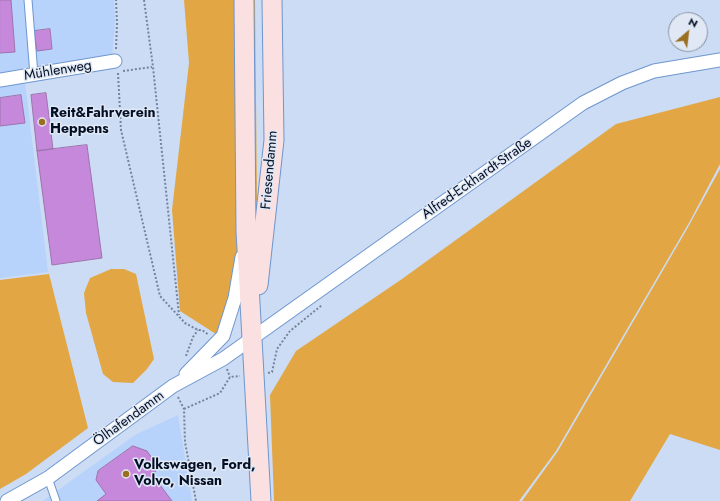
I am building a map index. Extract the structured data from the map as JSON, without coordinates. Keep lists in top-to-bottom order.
{
  "streets": {
    "main road": ["Friesendamm"],
    "street": ["Mühlenweg", "Alfred-Eckhardt-Straße", "Ölhafendamm"]
  },
  "crossings": [
    ["Friesendamm", "Alfred-Eckhardt-Straße"],
    ["Friesendamm", "Ölhafendamm"],
    ["Alfred-Eckhardt-Straße", "Ölhafendamm"]
  ],
  "places": ["Reit&Fahrverein Heppens", "Volkswagen, Ford, Volvo, Nissan"],
  "north": "top right"
}
